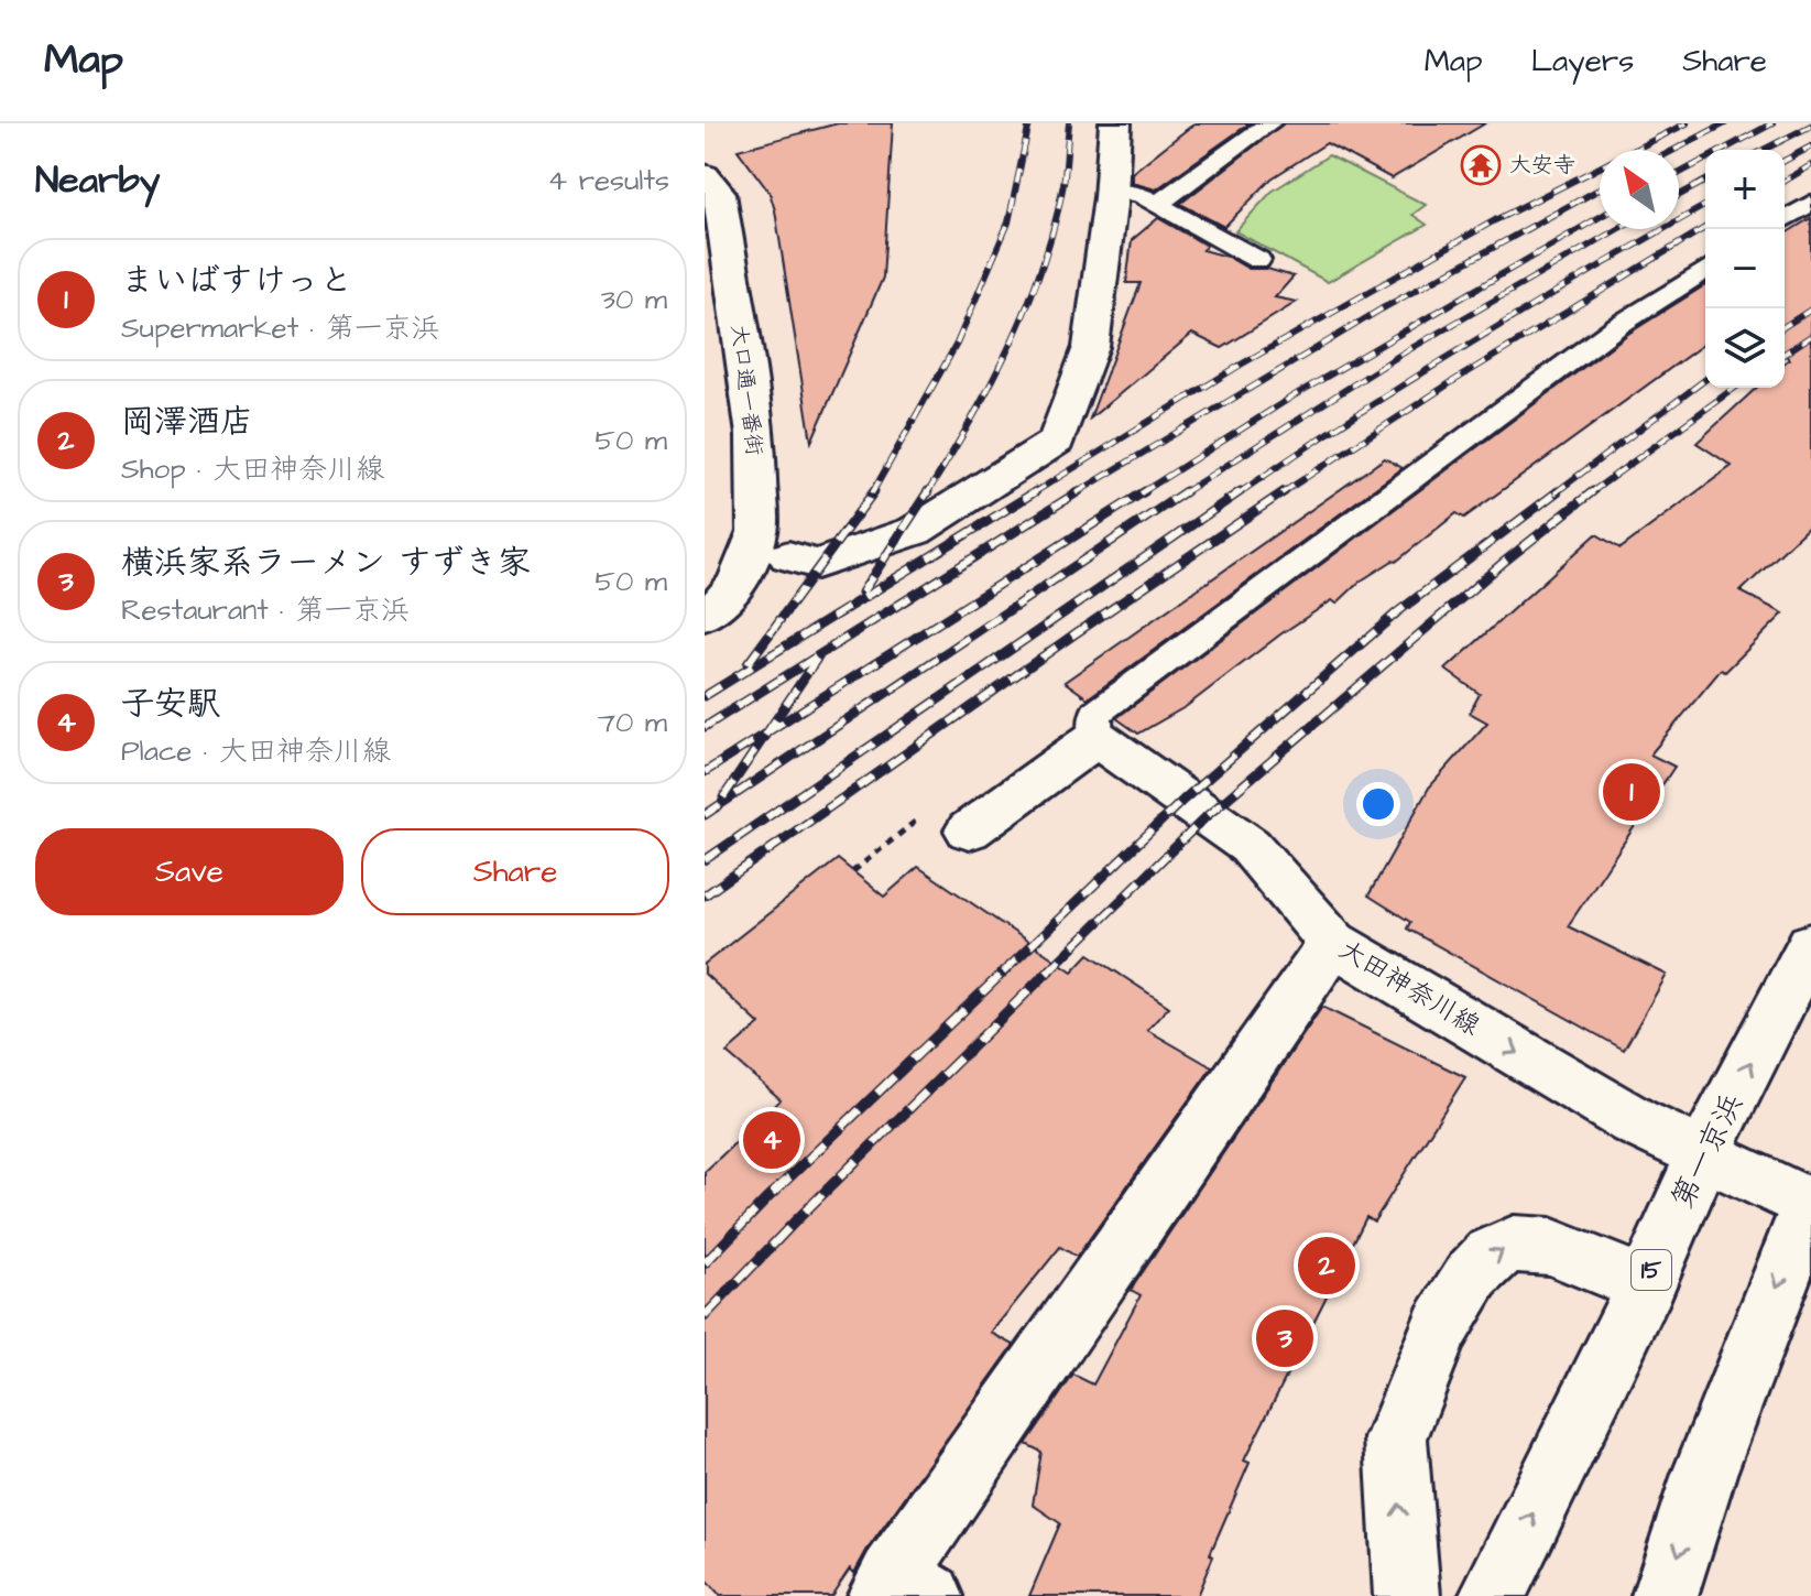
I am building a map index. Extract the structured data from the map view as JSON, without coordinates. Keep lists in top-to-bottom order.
{
  "streets": {
    "main road": [
      "大口通一番街",
      "大田神奈川線",
      "第一京浜",
      "15"
    ]
  },
  "crossings": [
    ["大田神奈川線", "第一京浜"]
  ],
  "one_way": ["大田神奈川線"],
  "places": {
    "temple": ["大安寺"]
  },
  "north": "top left",
  "page": {
    "header": "Map",
    "nav": ["Map", "Layers", "Share"],
    "heading": ["Nearby", "4 results"],
    "map_buttons": ["+", "−"],
    "list": [
      {
        "mark": "1",
        "name": "まいばすけっと",
        "note": "Supermarket · 第一京浜",
        "value": "30 m"
      },
      {
        "mark": "2",
        "name": "岡澤酒店",
        "note": "Shop · 大田神奈川線",
        "value": "50 m"
      },
      {
        "mark": "3",
        "name": "横浜家系ラーメン すずき家",
        "note": "Restaurant · 第一京浜",
        "value": "50 m"
      },
      {
        "mark": "4",
        "name": "子安駅",
        "note": "Place · 大田神奈川線",
        "value": "70 m"
      }
    ],
    "pins": [
      "1",
      "4",
      "2",
      "3"
    ],
    "buttons": ["Save", "Share"]
  }
}
